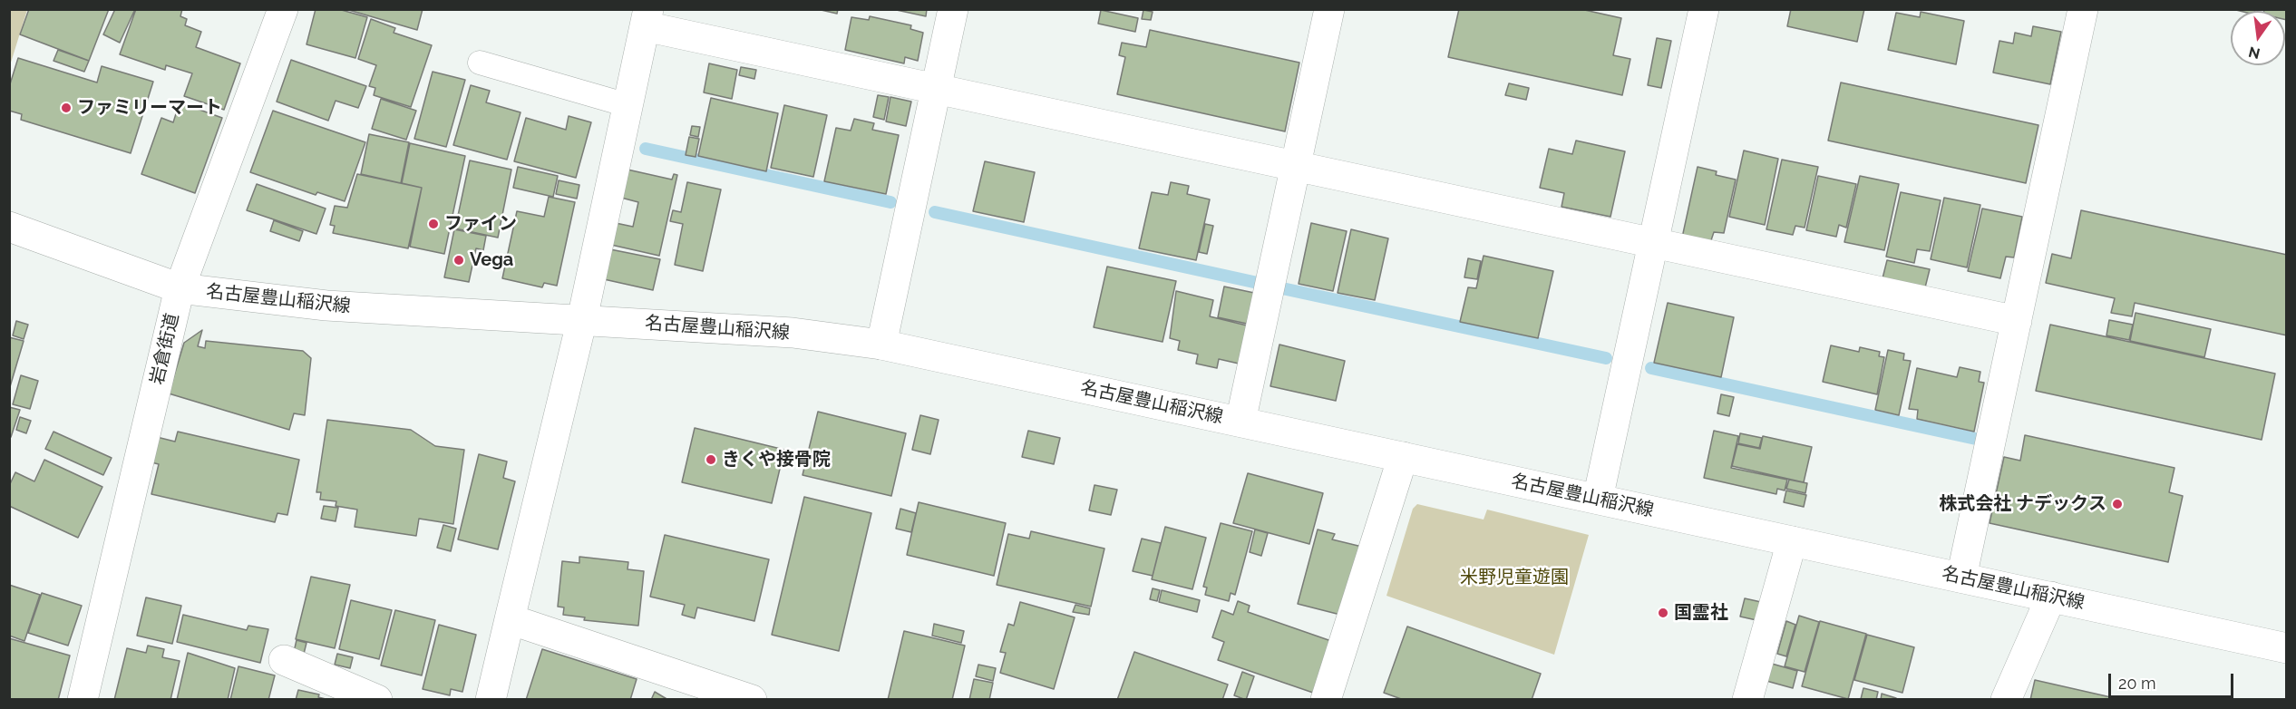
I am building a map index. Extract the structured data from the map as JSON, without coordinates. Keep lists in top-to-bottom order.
{
  "streets": {
    "street": ["名古屋豊山稲沢線", "岩倉街道"]
  },
  "crossings": [
    ["名古屋豊山稲沢線", "岩倉街道"]
  ],
  "parks": ["米野児童遊園"],
  "places": [
    "ファミリーマート",
    "ファイン",
    "Vega",
    "きくや接骨院",
    "株式会社 ナデックス",
    "国霊社"
  ],
  "scale_bar": "20 m",
  "north": "bottom"
}
